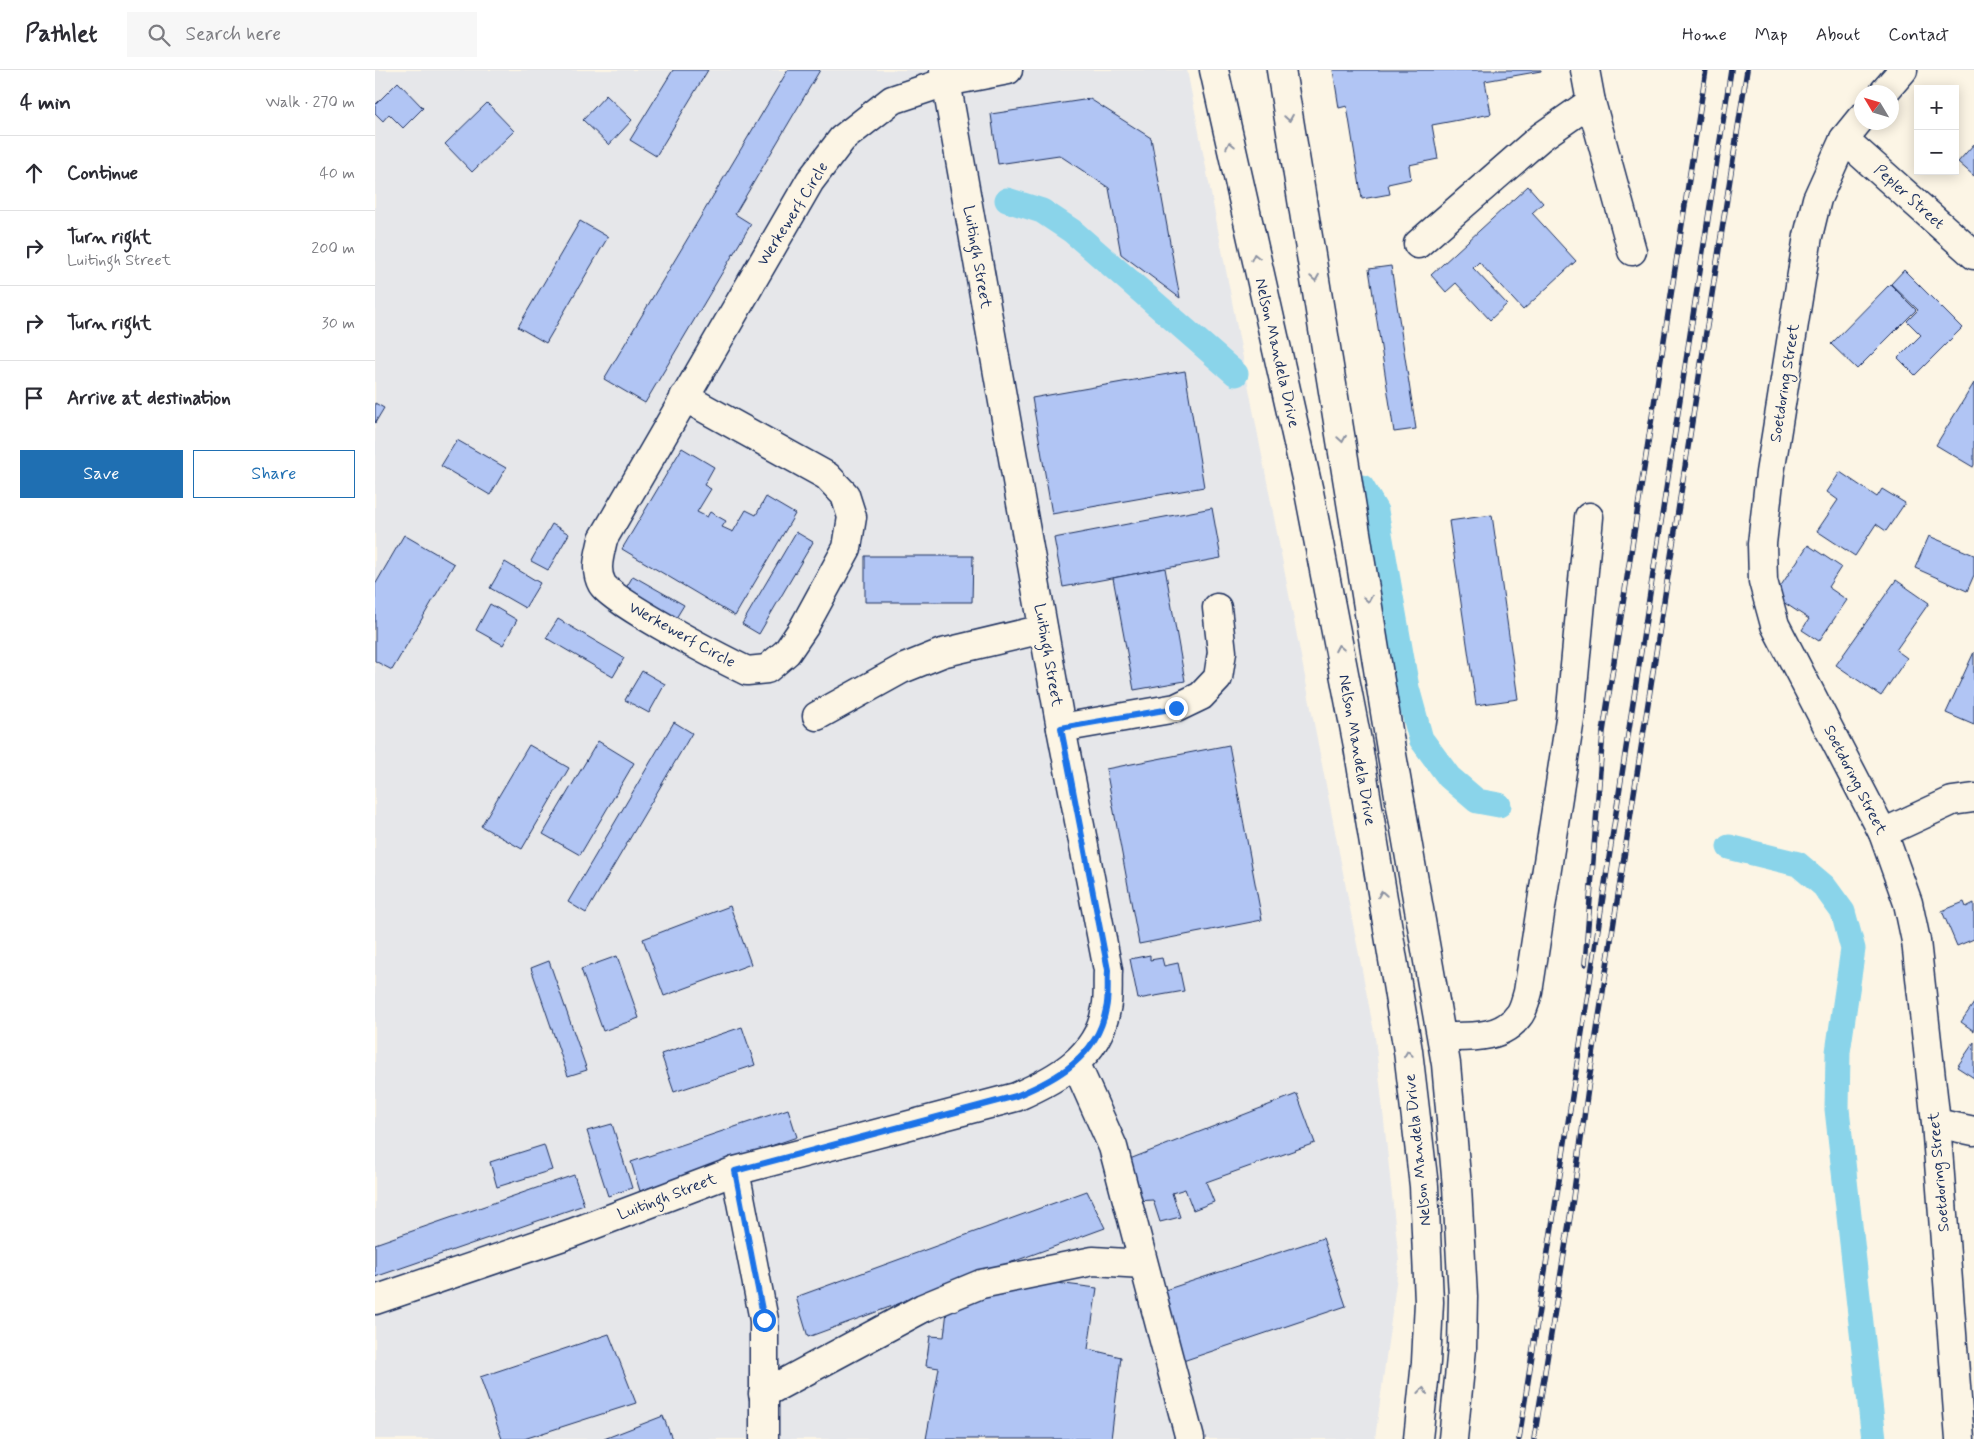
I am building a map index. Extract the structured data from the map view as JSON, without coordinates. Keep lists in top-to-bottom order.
{
  "streets": {
    "main road": [
      "Pepler Street",
      "Werkewerf Circle",
      "Luitingh Street",
      "Nelson Mandela Drive",
      "Soetdoring Street"
    ]
  },
  "crossings": [
    ["Pepler Street", "Soetdoring Street"],
    ["Werkewerf Circle", "Luitingh Street"]
  ],
  "north": "top left",
  "page": {
    "header": "Pathlet",
    "search": "Search here",
    "nav": [
      "Home",
      "Map",
      "About",
      "Contact"
    ],
    "heading": ["4 min", "Walk · 270 m"],
    "map_buttons": ["+", "−"],
    "list": [
      ["Continue", "40 m"],
      ["Turn right", "Luitingh Street", "200 m"],
      ["Turn right", "30 m"],
      "Arrive at destination"
    ],
    "buttons": ["Save", "Share"]
  }
}
